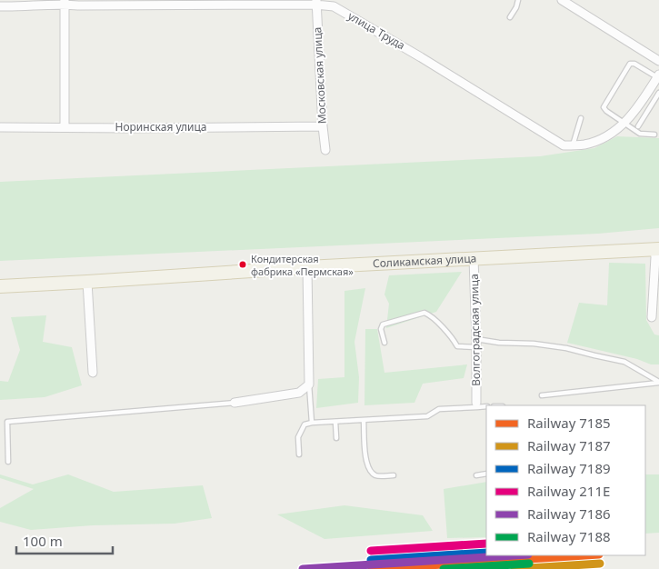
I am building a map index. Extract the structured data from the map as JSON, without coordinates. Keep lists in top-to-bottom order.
{
  "streets": {
    "main road": ["Соликамская улица"],
    "street": [
      "улица Труда",
      "Московская улица",
      "Норинская улица",
      "Волгоградская улица"
    ]
  },
  "crossings": [
    ["улица Труда", "Московская улица"],
    ["Московская улица", "Норинская улица"],
    ["Соликамская улица", "Волгоградская улица"]
  ],
  "places": ["Кондитерская фабрика «Пермская»"],
  "lines": [
    "rail line 211Е",
    "rail line 7189",
    "rail line 7185",
    "rail line 7186",
    "rail line 7187",
    "rail line 7188"
  ],
  "legend": [
    "Railway 7185",
    "Railway 7187",
    "Railway 7189",
    "Railway 211Е",
    "Railway 7186",
    "Railway 7188"
  ],
  "scale_bar": "100 m"
}
